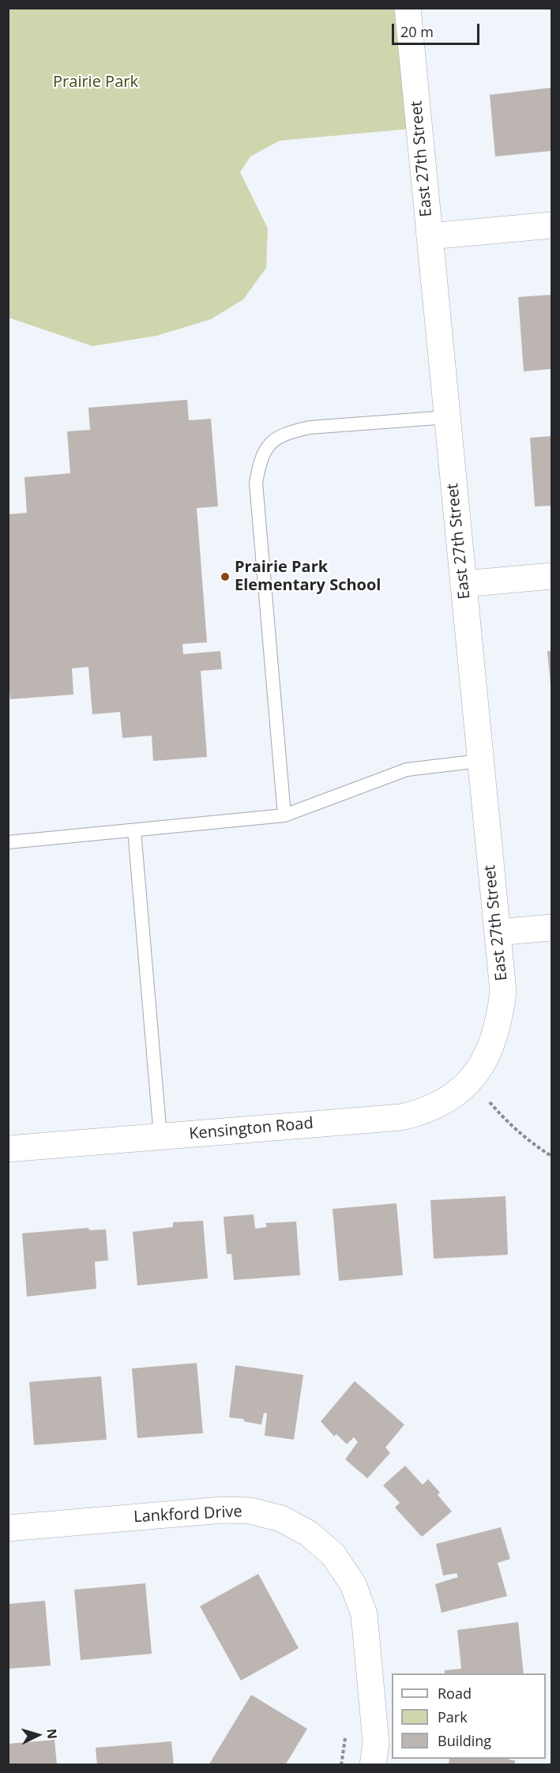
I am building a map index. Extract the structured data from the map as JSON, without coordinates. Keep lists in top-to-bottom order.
{
  "streets": {
    "street": ["East 27th Street", "Kensington Road", "Lankford Drive"]
  },
  "crossings": [
    ["East 27th Street", "Kensington Road"]
  ],
  "parks": ["Prairie Park"],
  "places": ["Prairie Park Elementary School"],
  "legend": ["Road", "Park", "Building"],
  "scale_bar": "20 m",
  "north": "right"
}
